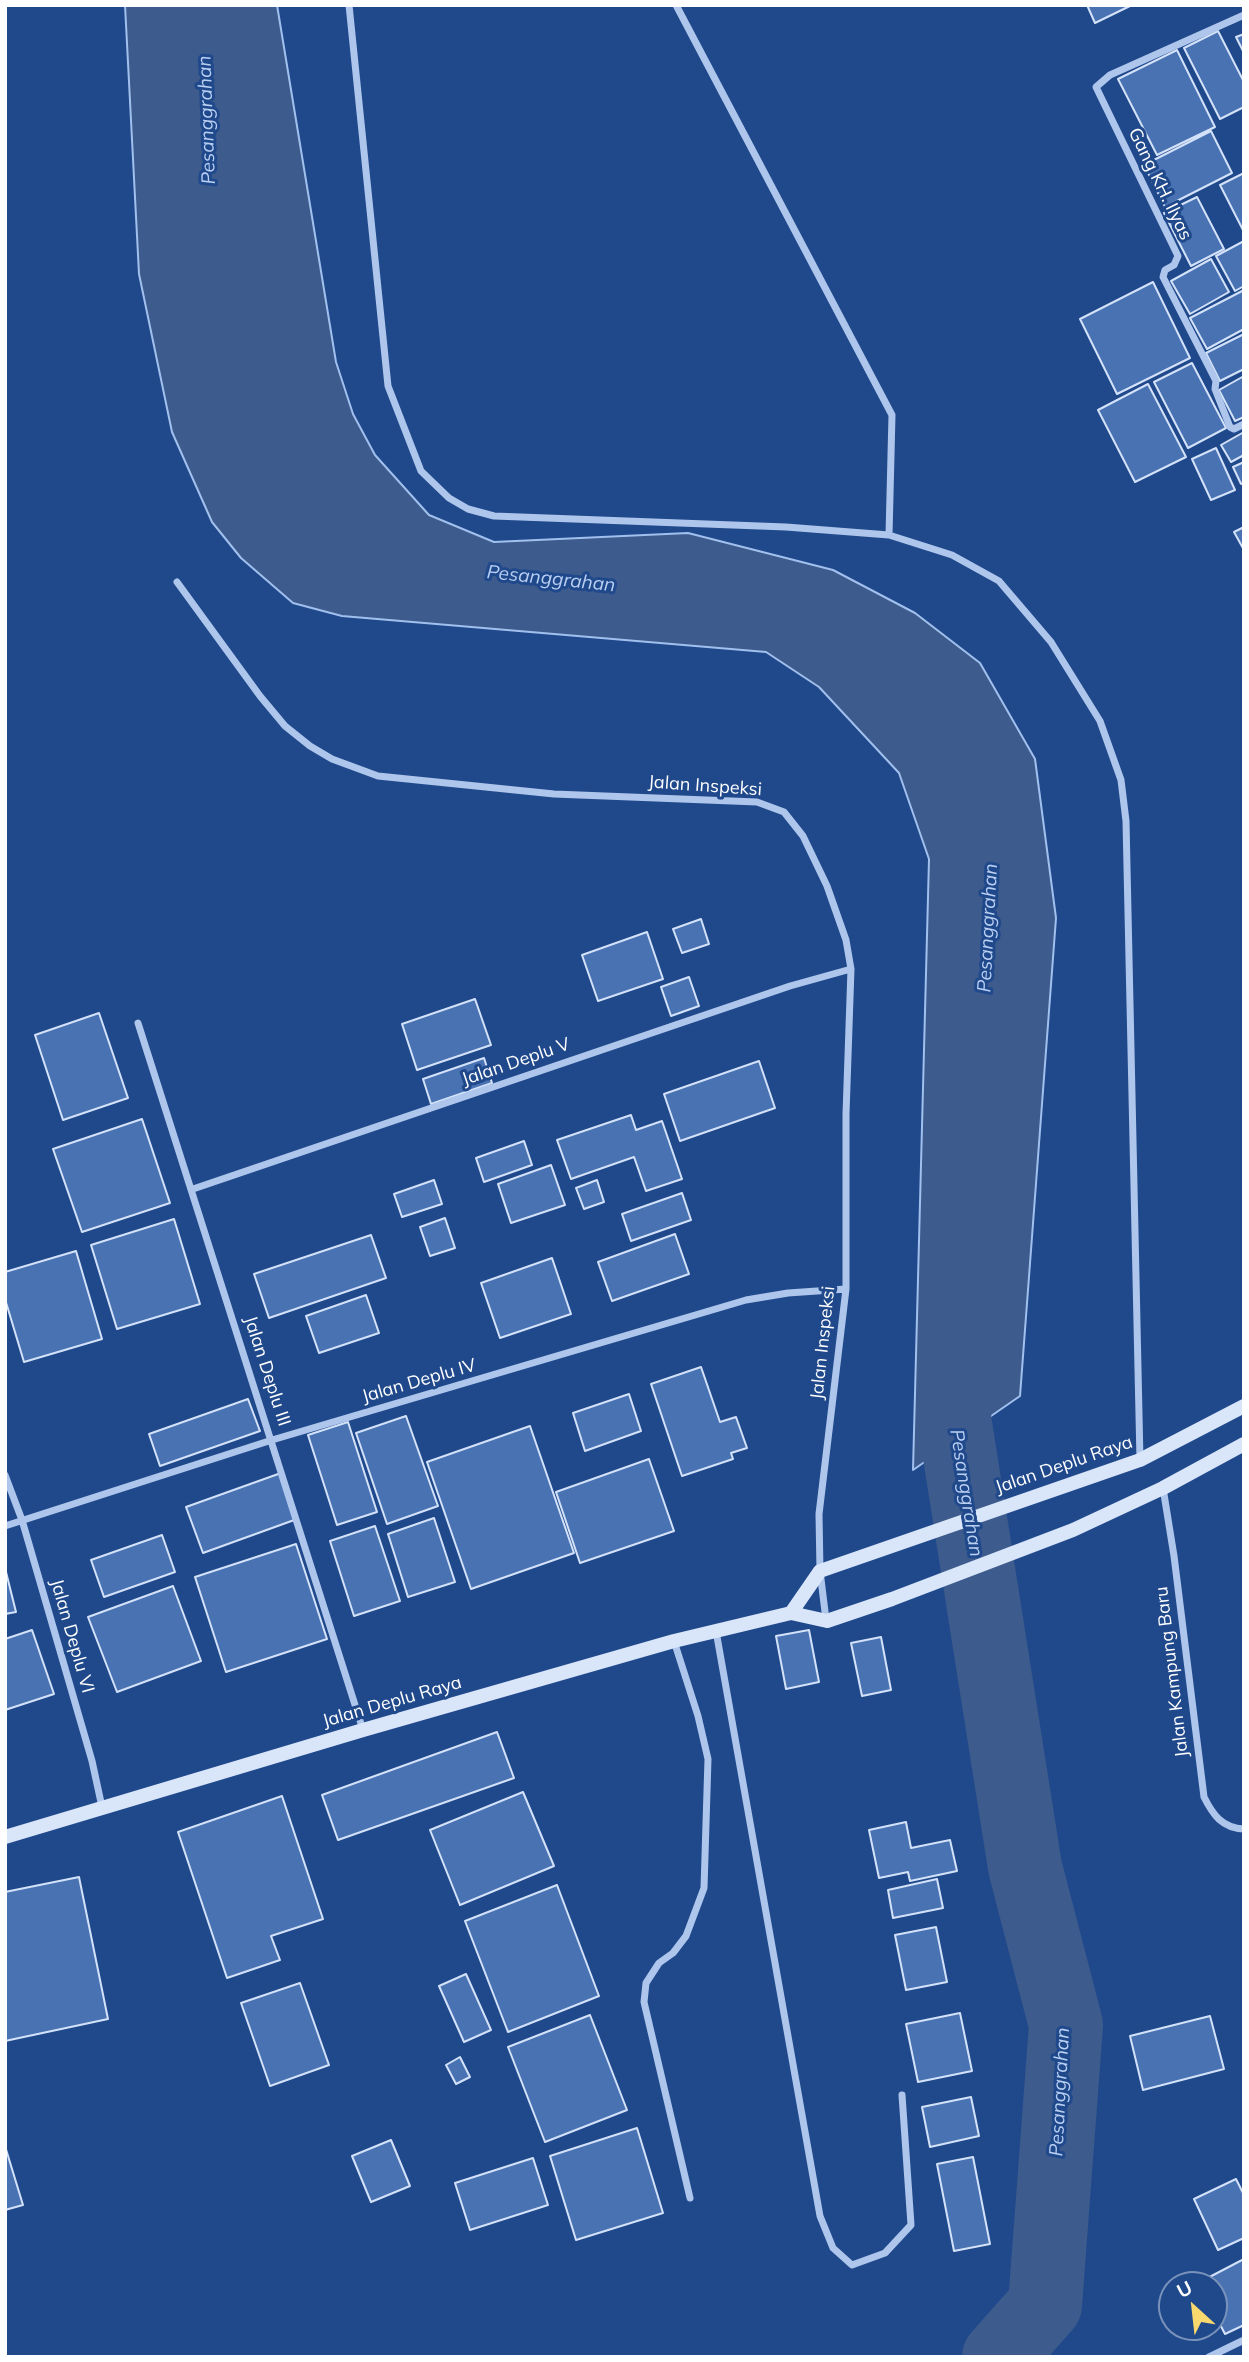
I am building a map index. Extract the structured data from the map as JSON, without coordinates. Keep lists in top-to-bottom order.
{
  "streets": {
    "main road": ["Jalan Deplu Raya"],
    "street": [
      "Gang KH. Ilyas",
      "Jalan Inspeksi",
      "Jalan Deplu V",
      "Jalan Deplu III",
      "Jalan Deplu IV",
      "Jalan Deplu VI",
      "Jalan Kampung Baru"
    ]
  },
  "crossings": [
    ["Jalan Inspeksi", "Jalan Deplu V"],
    ["Jalan Inspeksi", "Jalan Deplu IV"],
    ["Jalan Inspeksi", "Jalan Deplu Raya"],
    ["Jalan Deplu V", "Jalan Deplu III"],
    ["Jalan Deplu III", "Jalan Deplu IV"],
    ["Jalan Deplu III", "Jalan Deplu Raya"],
    ["Jalan Deplu IV", "Jalan Deplu VI"],
    ["Jalan Deplu Raya", "Jalan Deplu VI"]
  ],
  "water": ["Pesanggrahan"],
  "north": "top left"
}
